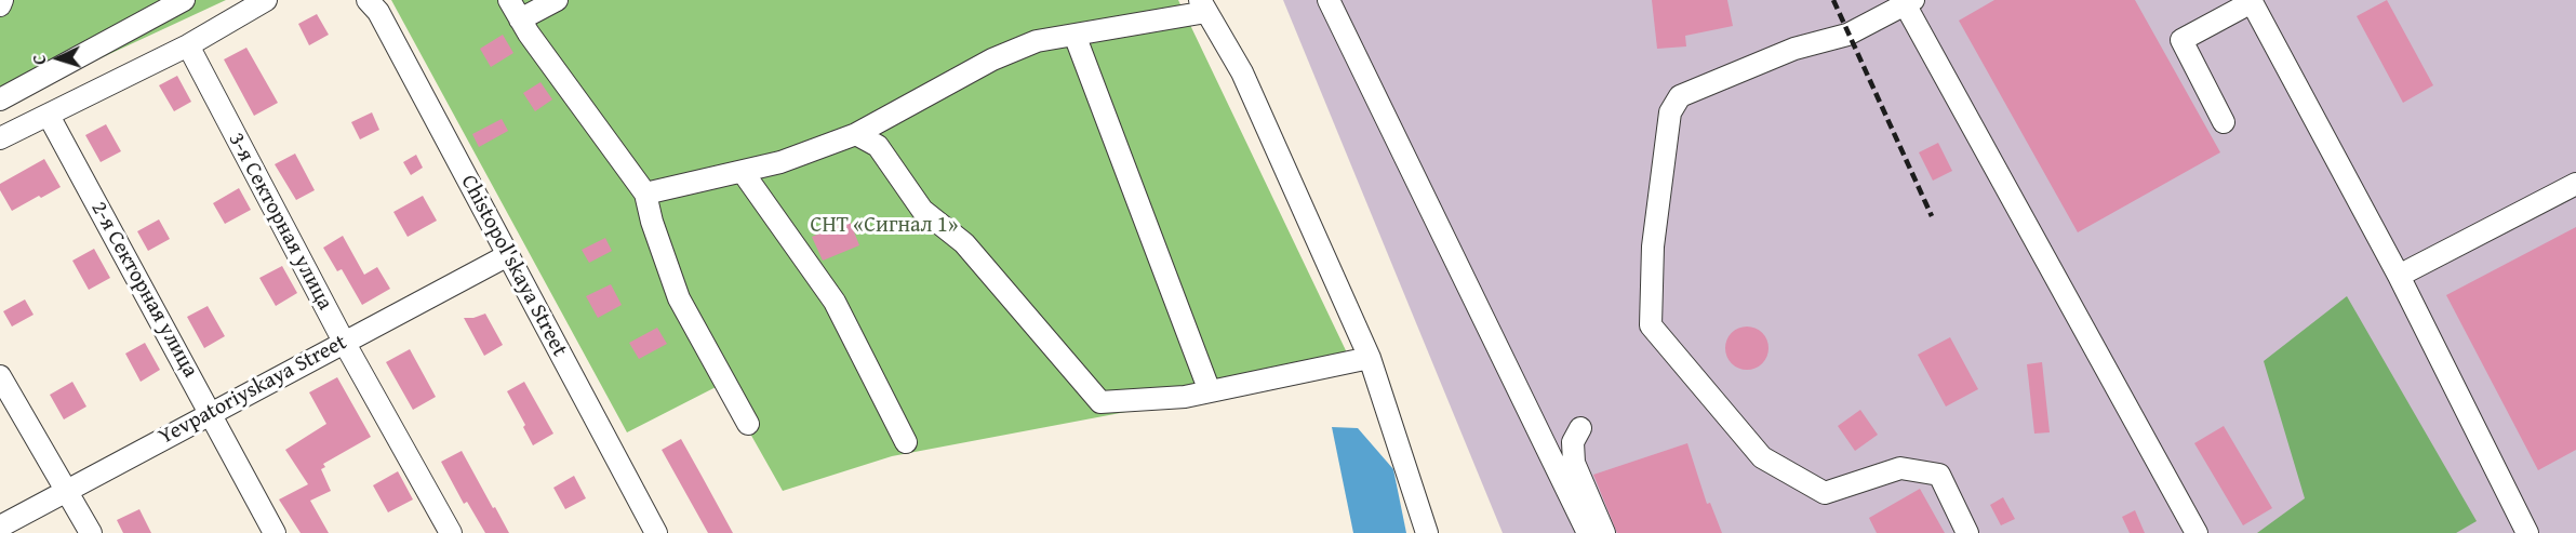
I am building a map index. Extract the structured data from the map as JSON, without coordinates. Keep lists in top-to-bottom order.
{
  "streets": {
    "street": [
      "3-я Секторная улица",
      "Chistopol'skaya Street",
      "2-я Секторная улица",
      "Yevpatoriyskaya Street"
    ]
  },
  "crossings": [
    ["3-я Секторная улица", "Yevpatoriyskaya Street"],
    ["Chistopol'skaya Street", "Yevpatoriyskaya Street"],
    ["2-я Секторная улица", "Yevpatoriyskaya Street"]
  ],
  "parks": ["СНТ «Сигнал 1»"],
  "north": "left"
}
